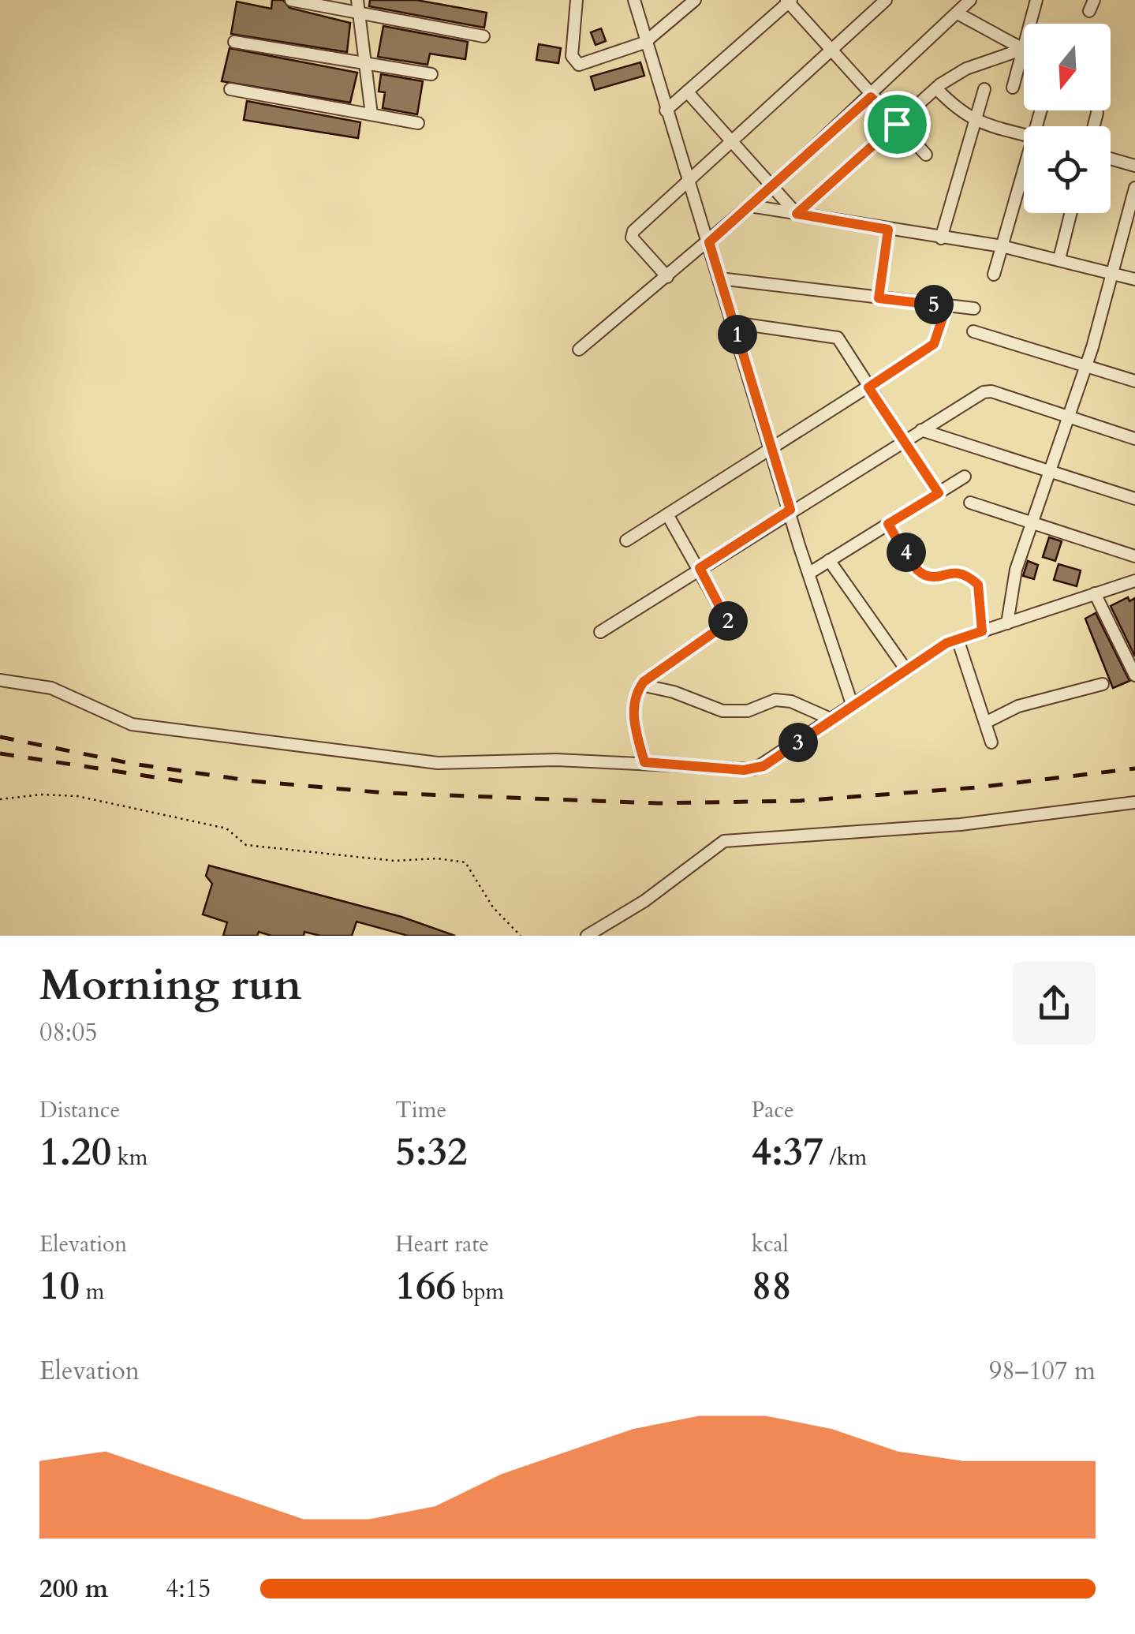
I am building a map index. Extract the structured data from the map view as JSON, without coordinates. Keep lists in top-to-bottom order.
{
  "north": "bottom",
  "page": {
    "pins": [
      "5",
      "1",
      "4",
      "2",
      "3"
    ],
    "heading": ["Morning run", "08:05"],
    "stats": [
      ["Distance", "1.20 km"],
      ["Time", "5:32"],
      ["Pace", "4:37 /km"],
      ["Elevation", "10 m"],
      ["Heart rate", "166 bpm"],
      ["kcal", "88"]
    ],
    "chart": ["Elevation", "98–107 m"],
    "list": [
      {
        "name": "200 m",
        "note": "4:15"
      }
    ]
  }
}
